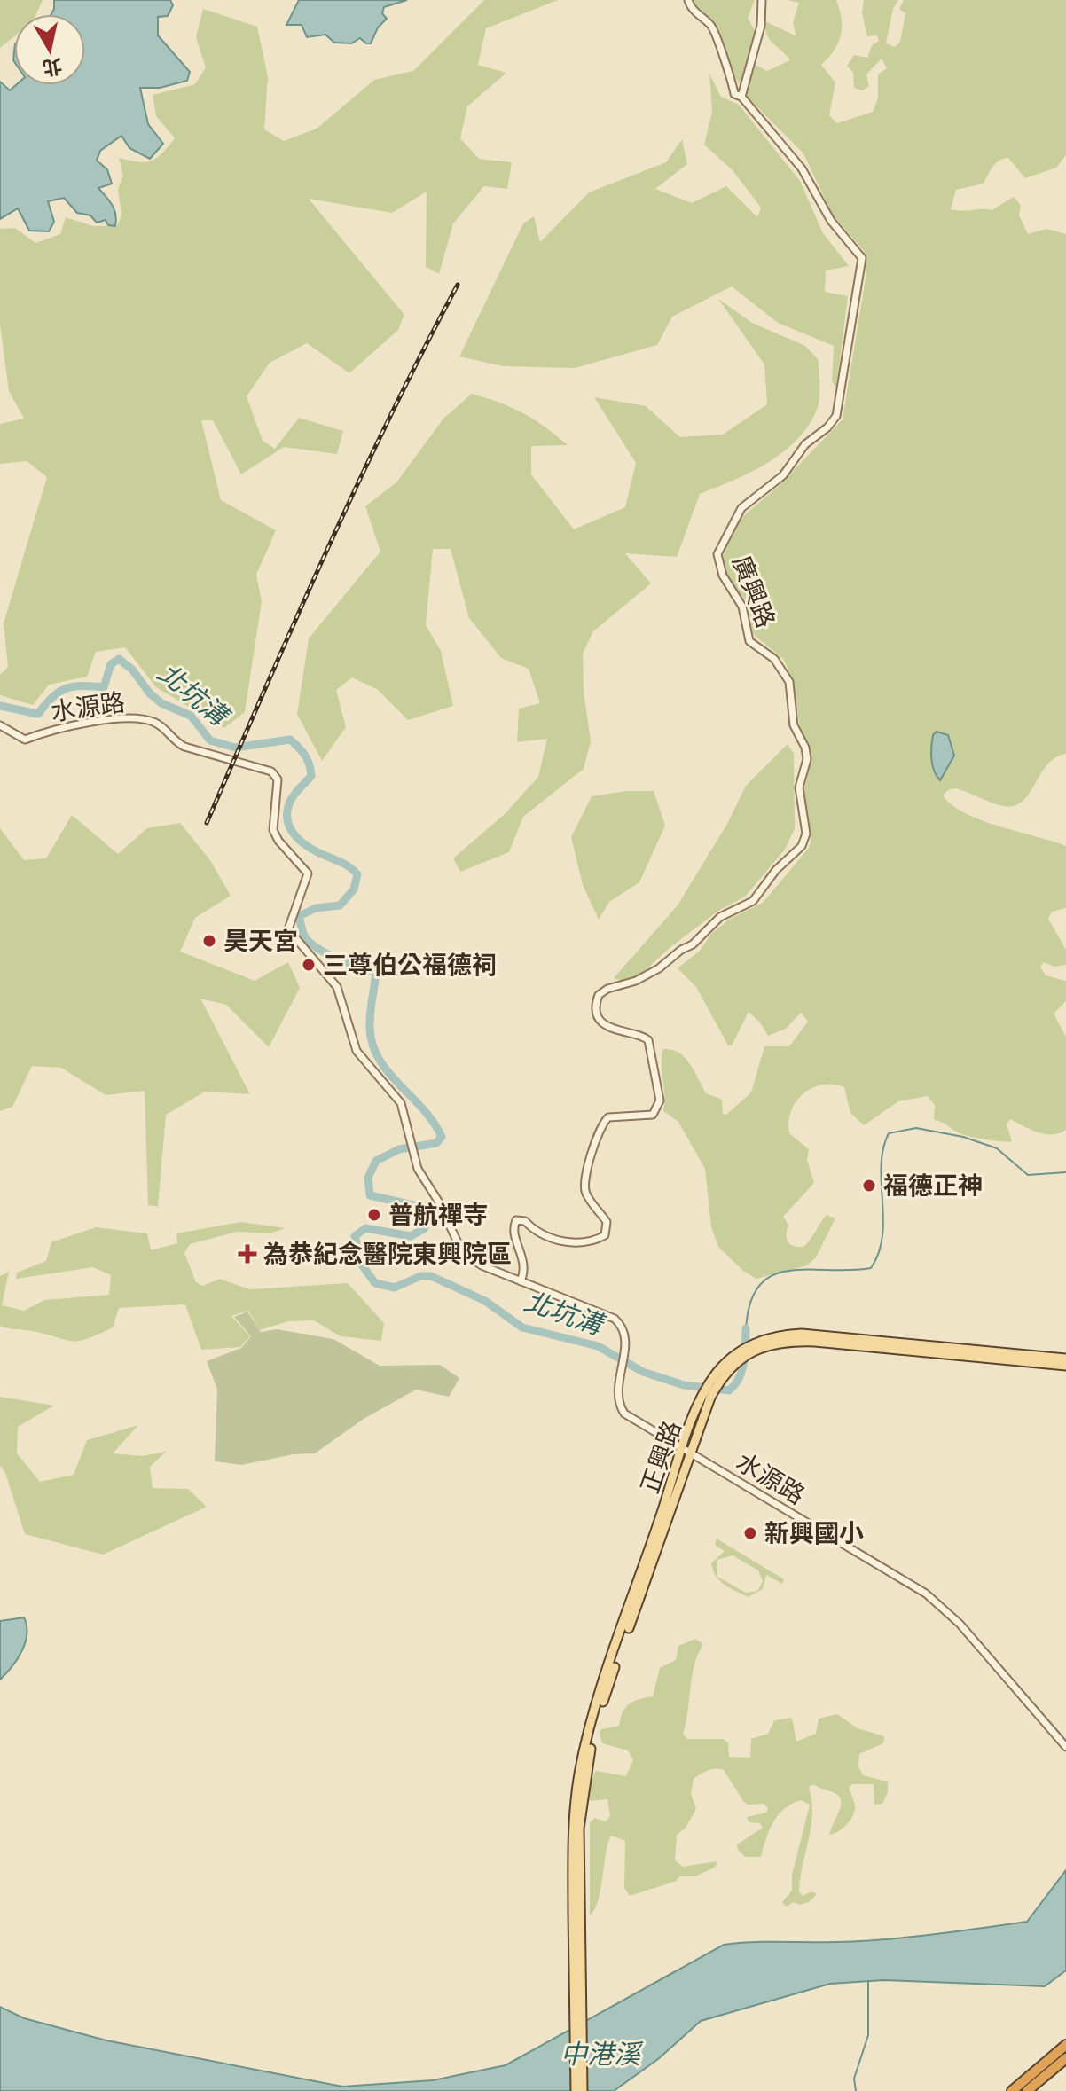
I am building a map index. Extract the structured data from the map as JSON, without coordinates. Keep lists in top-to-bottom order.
{
  "streets": {
    "main road": ["正興路"],
    "street": ["廣興路", "水源路"]
  },
  "crossings": [
    ["廣興路", "水源路"],
    ["水源路", "正興路"]
  ],
  "water": ["北坑溝", "中港溪"],
  "places": {
    "other": [
      "昊天宮",
      "三尊伯公福德祠",
      "福德正神",
      "普航禪寺",
      "新興國小"
    ],
    "health": ["為恭紀念醫院東興院區"]
  },
  "north": "bottom"
}
